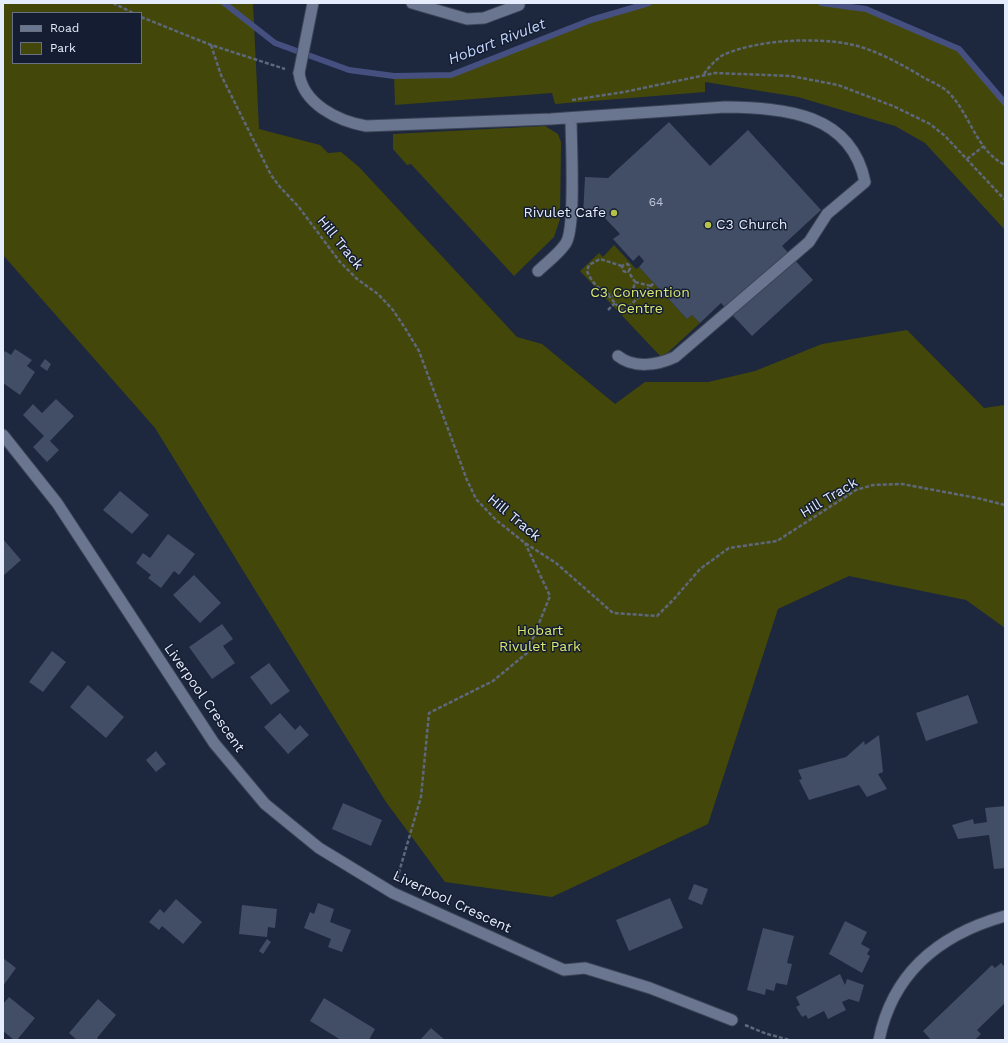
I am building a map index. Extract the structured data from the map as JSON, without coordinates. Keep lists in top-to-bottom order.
{
  "streets": {
    "street": ["Liverpool Crescent"],
    "path": ["Hill Track"]
  },
  "water": ["Hobart Rivulet"],
  "parks": ["C3 Convention Centre", "Hobart Rivulet Park"],
  "places": ["Rivulet Cafe", "C3 Church"],
  "house_numbers": ["64"],
  "legend": ["Road", "Park"]
}
